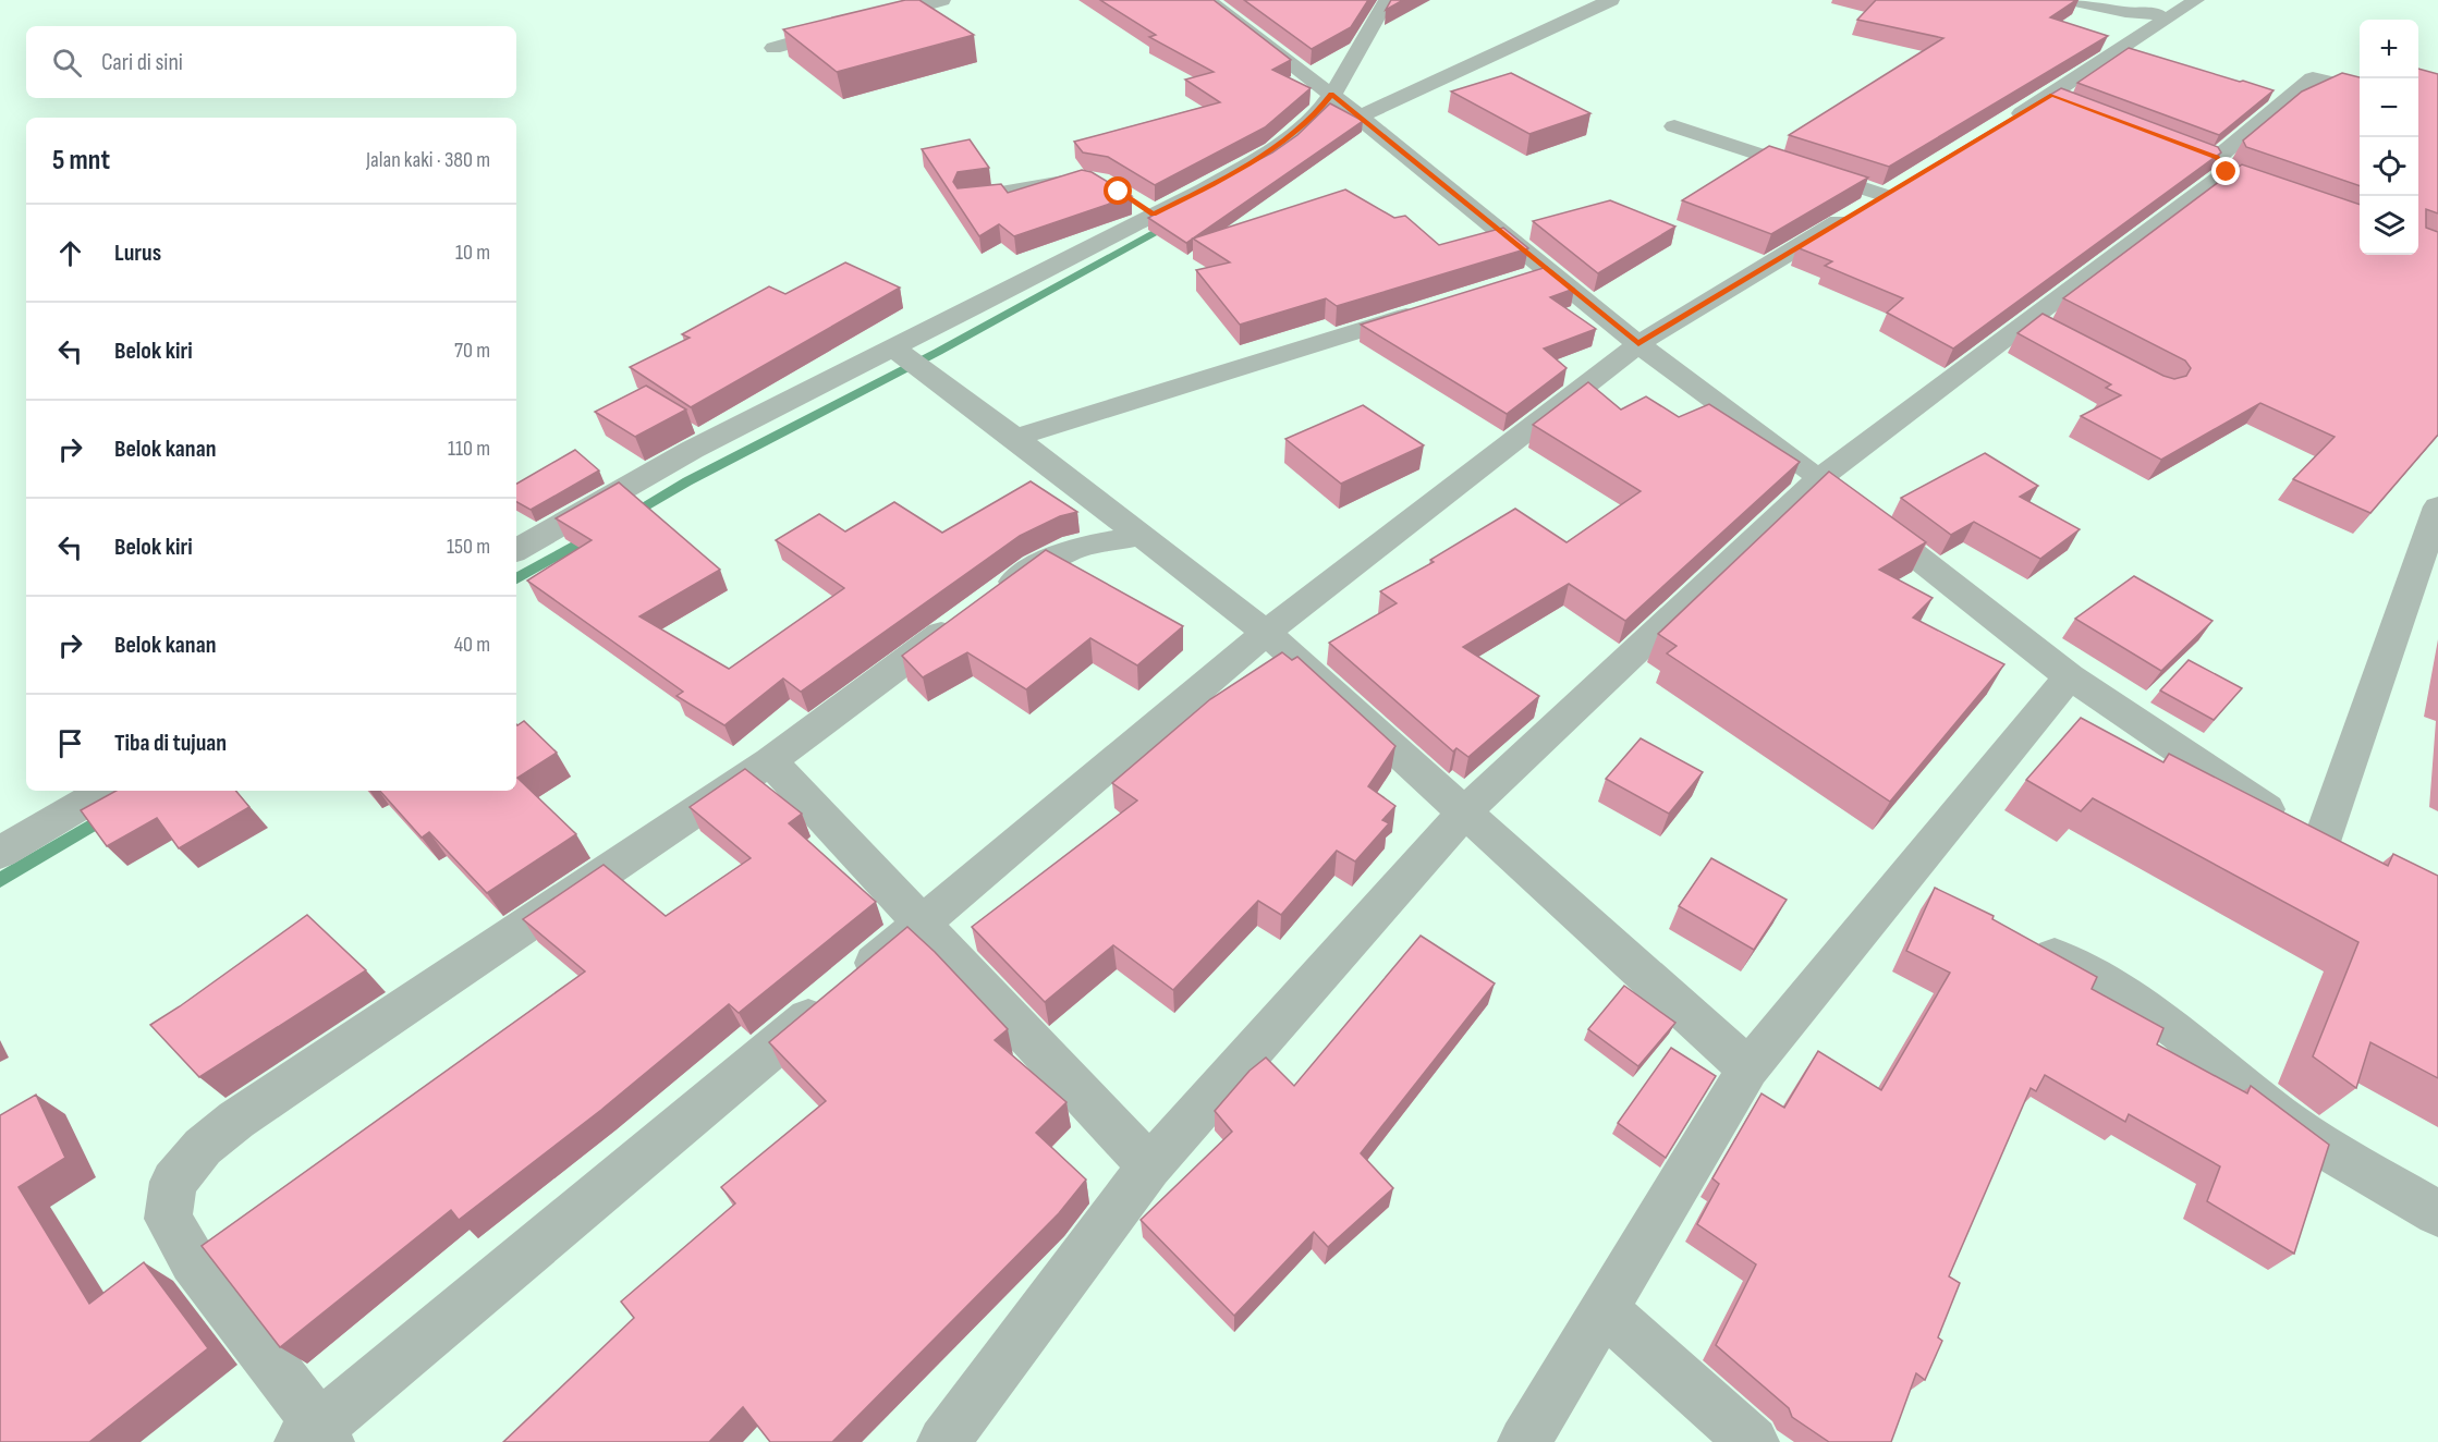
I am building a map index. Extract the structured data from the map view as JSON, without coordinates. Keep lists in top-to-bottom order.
{
  "page": {
    "map_buttons": ["+", "−"],
    "search": "Cari di sini",
    "heading": ["5 mnt", "Jalan kaki · 380 m"],
    "list": [
      ["Lurus", "10 m"],
      ["Belok kiri", "70 m"],
      ["Belok kanan", "110 m"],
      ["Belok kiri", "150 m"],
      ["Belok kanan", "40 m"],
      "Tiba di tujuan"
    ]
  }
}
